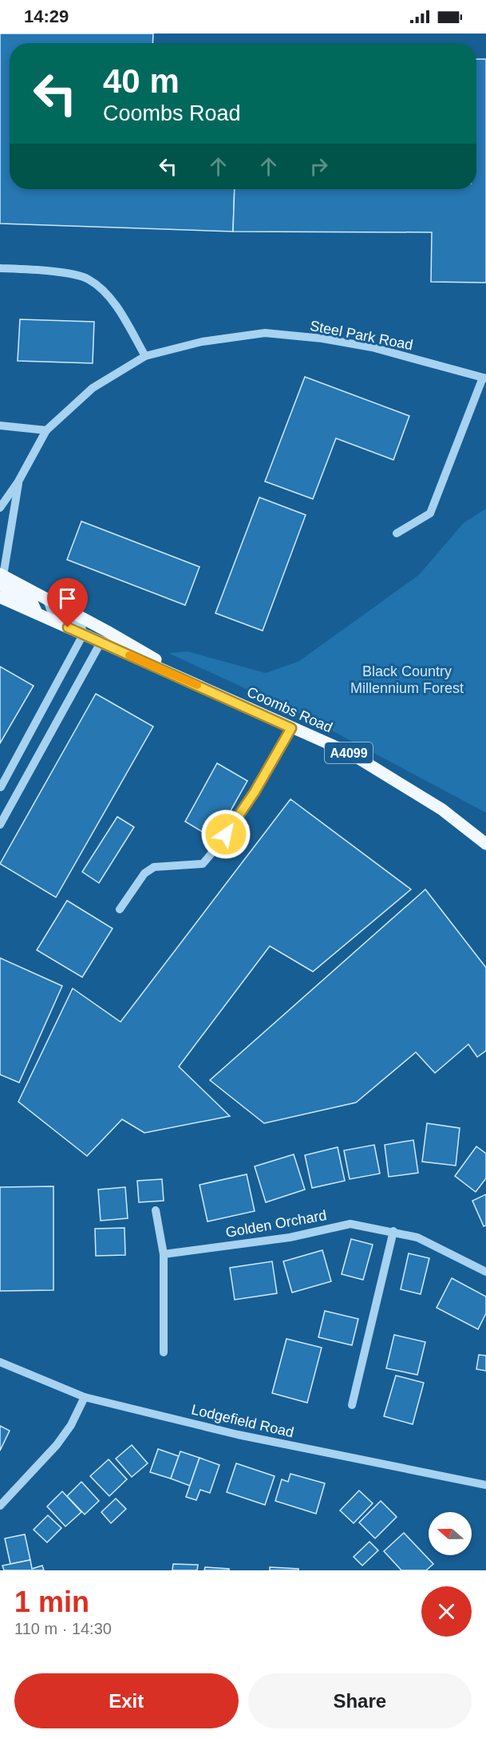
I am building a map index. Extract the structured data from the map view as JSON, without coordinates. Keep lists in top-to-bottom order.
{
  "streets": {
    "main road": ["Coombs Road", "A4099"],
    "street": ["Steel Park Road", "Golden Orchard", "Lodgefield Road"]
  },
  "crossings": [
    ["Steel Park Road", "Coombs Road"]
  ],
  "parks": ["Black Country Millennium Forest"],
  "north": "left",
  "page": {
    "status": "14:29",
    "turn": ["40 m", "Coombs Road"],
    "heading": ["1 min", "110 m · 14:30"],
    "buttons": ["Exit", "Share"]
  }
}
